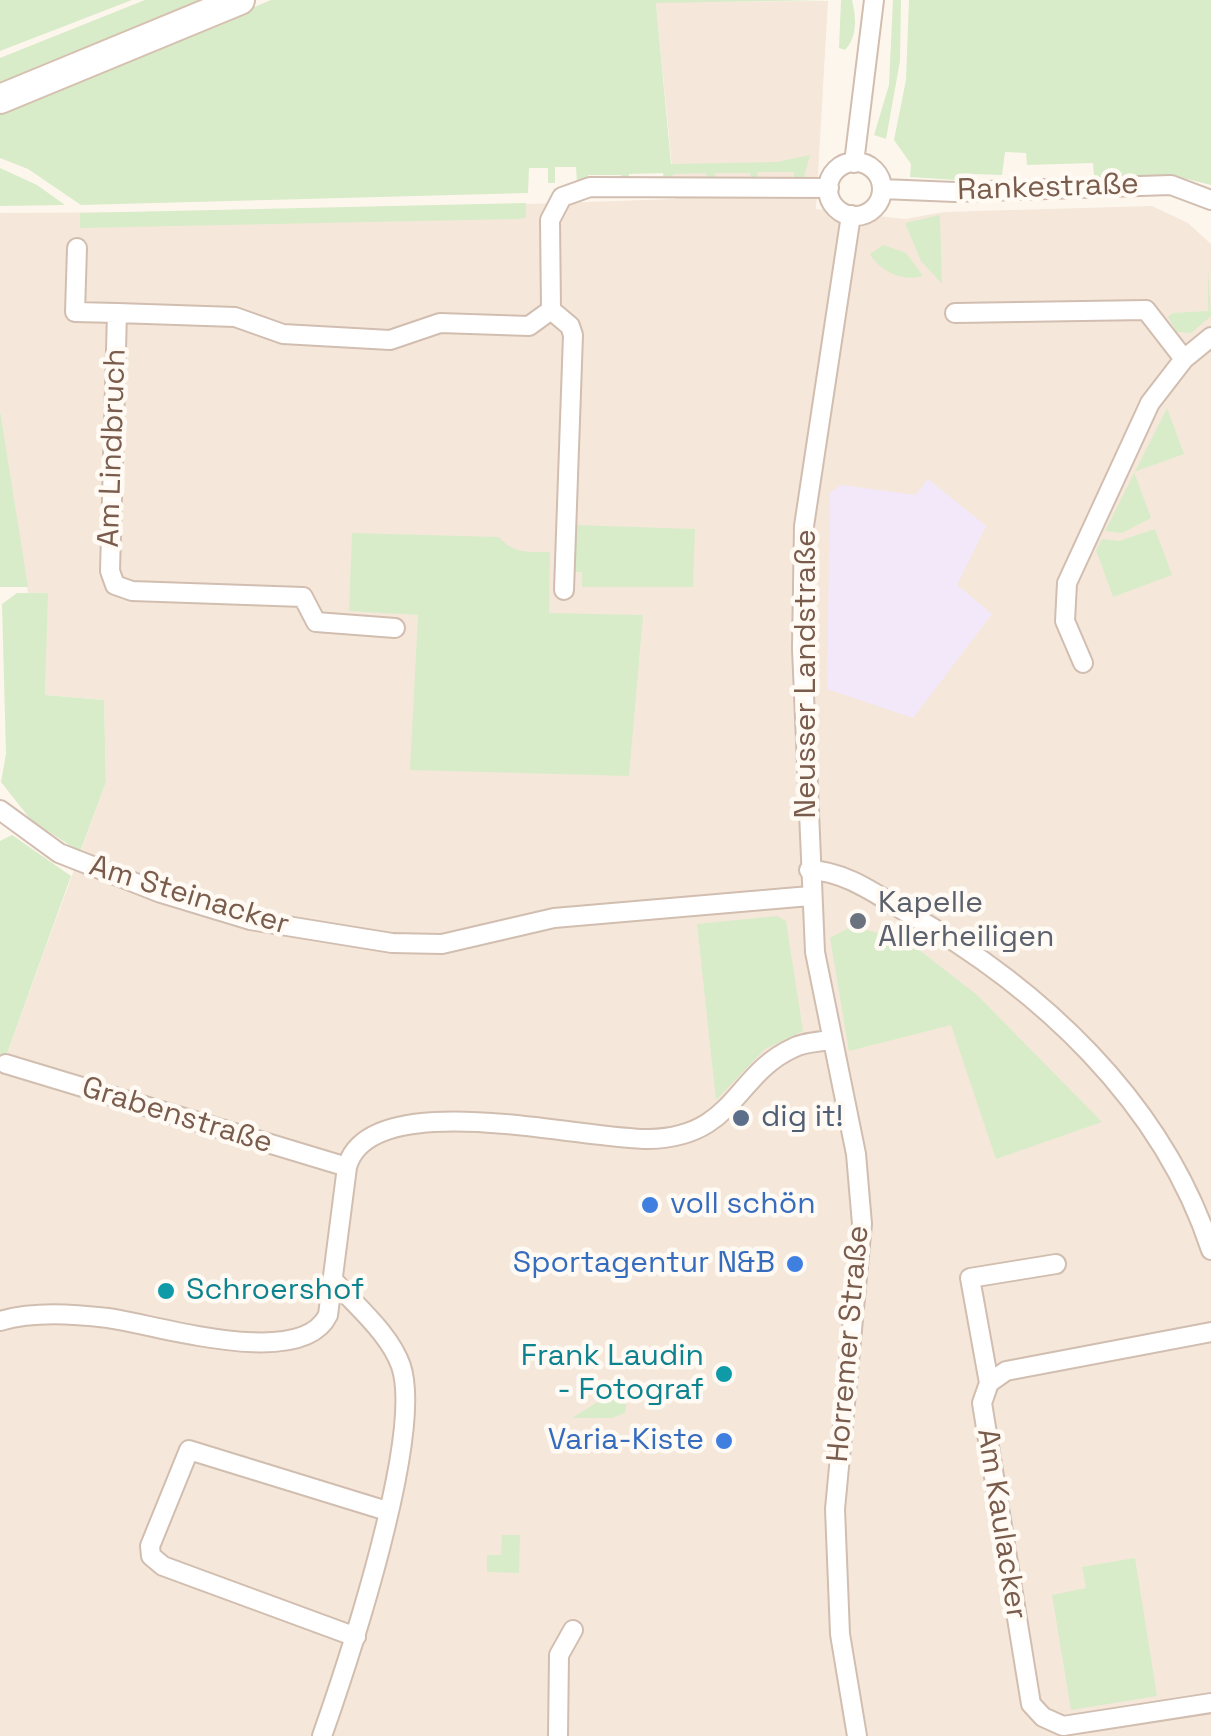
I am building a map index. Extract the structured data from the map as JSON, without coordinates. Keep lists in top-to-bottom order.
{
  "streets": {
    "street": [
      "Rankestraße",
      "Am Lindbruch",
      "Neusser Landstraße",
      "Am Steinacker",
      "Grabenstraße",
      "Horremer Straße",
      "Am Kaulacker"
    ]
  },
  "crossings": [
    ["Rankestraße", "Neusser Landstraße"],
    ["Neusser Landstraße", "Am Steinacker"],
    ["Neusser Landstraße", "Horremer Straße"],
    ["Am Steinacker", "Horremer Straße"]
  ],
  "places": [
    "Kapelle Allerheiligen",
    "dig it!",
    "voll schön",
    "Sportagentur N&B",
    "Schroershof",
    "Frank Laudin - Fotograf",
    "Varia-Kiste"
  ]
}
